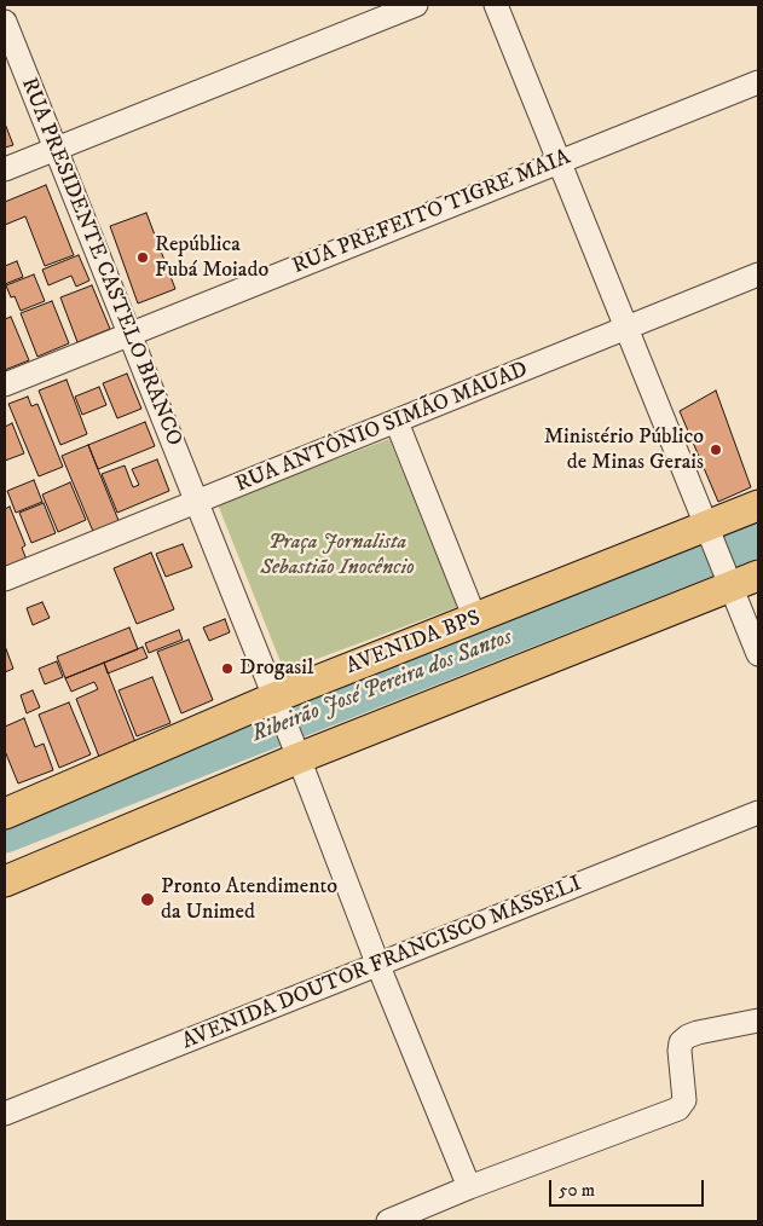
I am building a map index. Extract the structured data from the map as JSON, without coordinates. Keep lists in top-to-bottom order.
{
  "streets": {
    "main road": ["AVENIDA BPS"],
    "street": [
      "RUA PREFEITO TIGRE MAIA",
      "RUA PRESIDENTE CASTELO BRANCO",
      "RUA ANTÔNIO SIMÃO MAUAD",
      "AVENIDA DOUTOR FRANCISCO MASSELI"
    ]
  },
  "crossings": [
    ["RUA PREFEITO TIGRE MAIA", "RUA PRESIDENTE CASTELO BRANCO"],
    ["RUA PRESIDENTE CASTELO BRANCO", "RUA ANTÔNIO SIMÃO MAUAD"]
  ],
  "water": ["Ribeirão José Pereira dos Santos"],
  "parks": ["Praça Jornalista Sebastião Inocêncio"],
  "places": [
    "República Fubá Moiado",
    "Ministério Público de Minas Gerais",
    "Drogasil",
    "Pronto Atendimento da Unimed"
  ],
  "scale_bar": "50 m"
}
